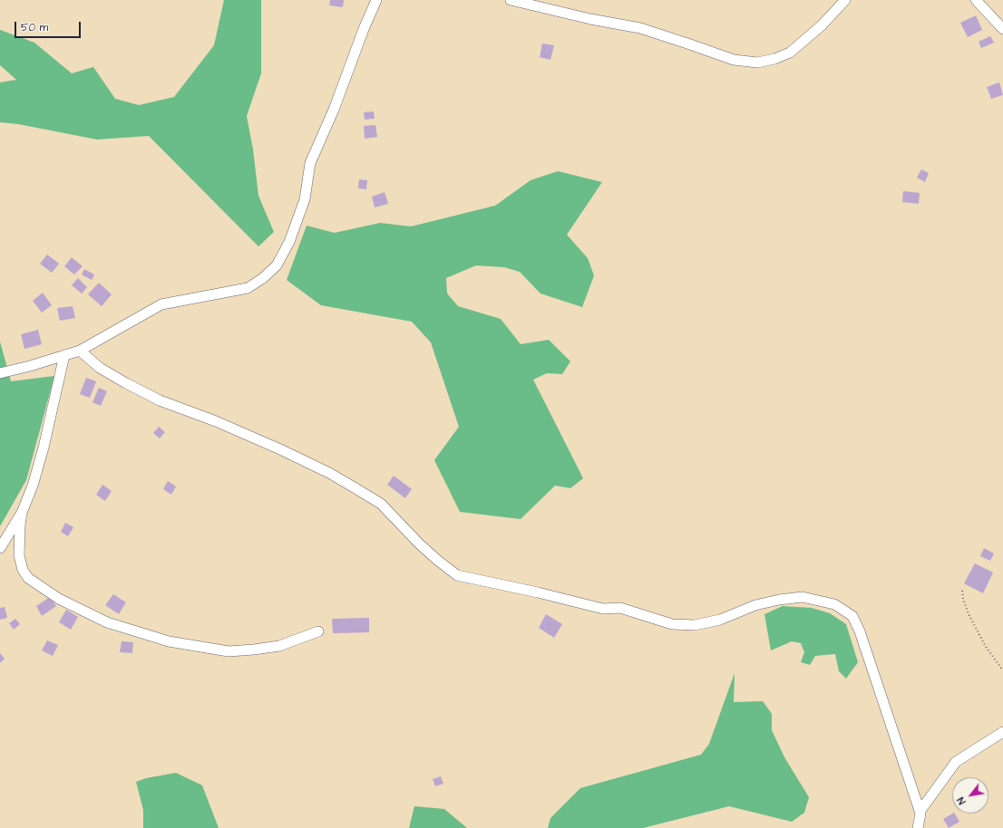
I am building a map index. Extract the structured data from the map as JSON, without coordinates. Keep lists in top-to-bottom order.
{
  "scale_bar": "50 m",
  "north": "bottom left"
}
